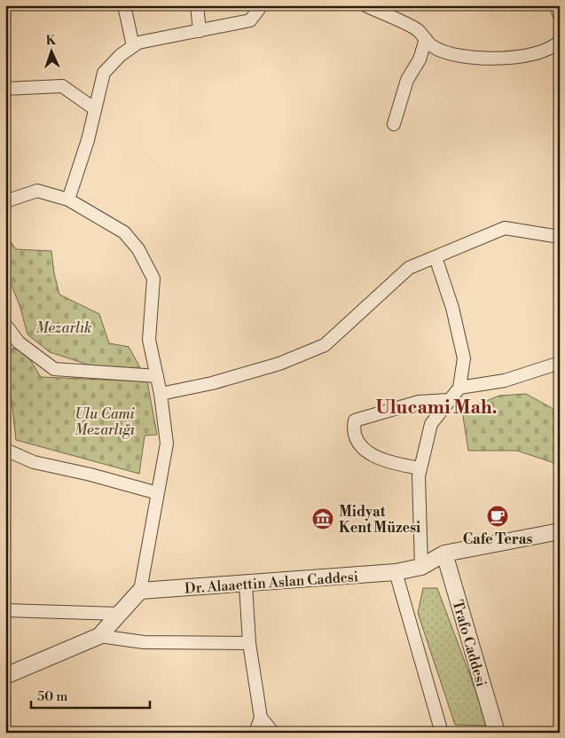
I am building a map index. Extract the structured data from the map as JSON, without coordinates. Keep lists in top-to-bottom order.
{
  "streets": {
    "street": ["Dr. Alaaettin Aslan Caddesi", "Trafo Caddesi"]
  },
  "crossings": [
    ["Dr. Alaaettin Aslan Caddesi", "Trafo Caddesi"]
  ],
  "districts": ["Ulucami Mah."],
  "parks": ["Mezarlık", "Ulu Cami Mezarlığı"],
  "places": {
    "cafe": ["Cafe Teras"],
    "museum": ["Midyat Kent Müzesi"]
  },
  "scale_bar": "50 m",
  "north": "top"
}
